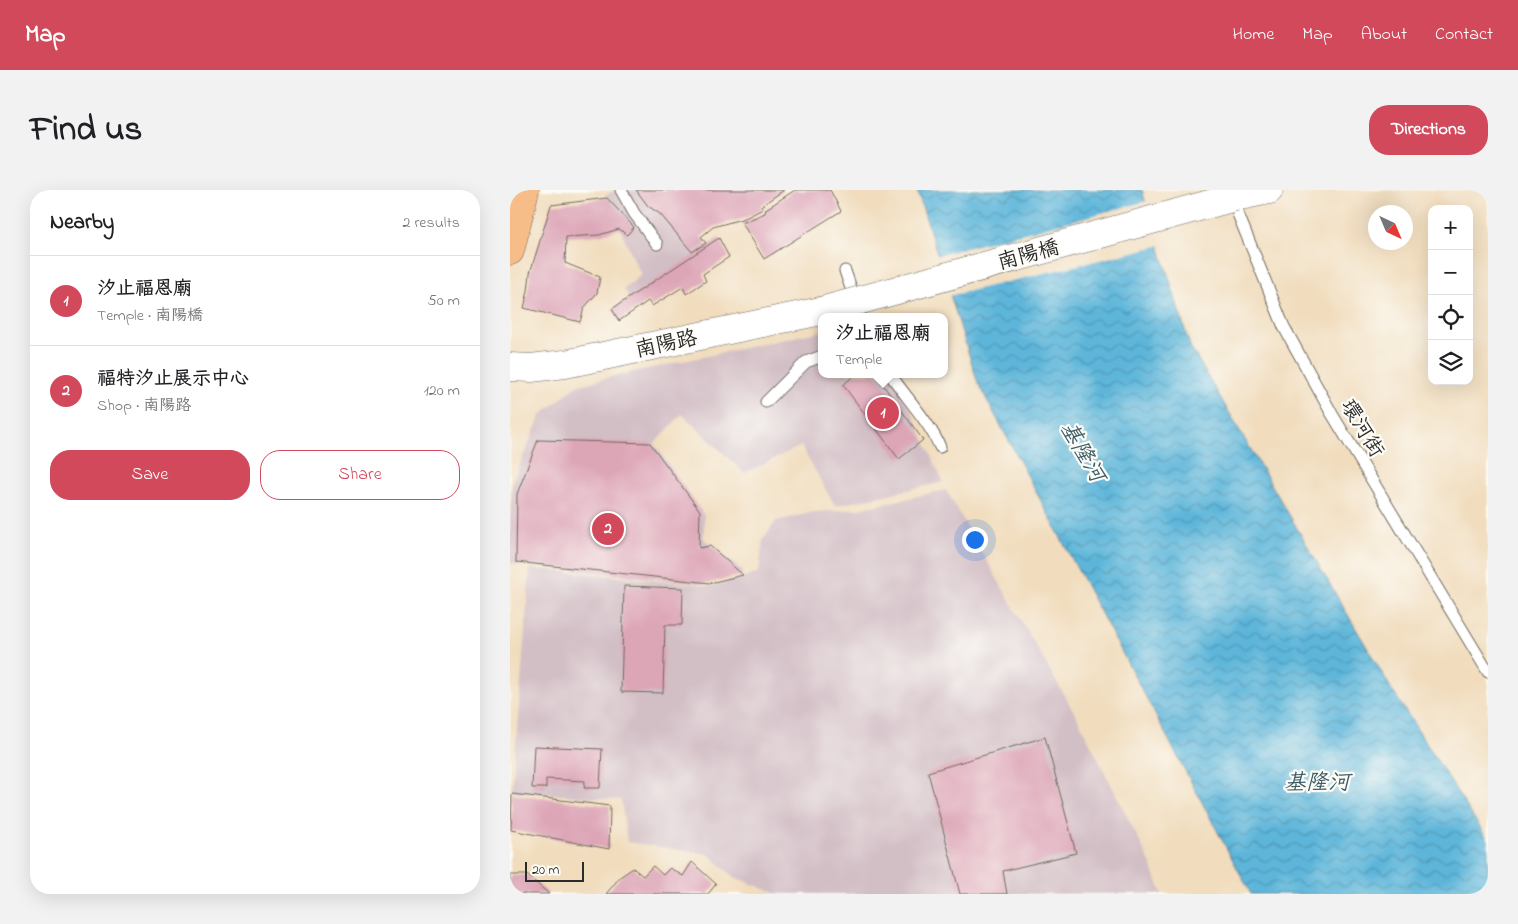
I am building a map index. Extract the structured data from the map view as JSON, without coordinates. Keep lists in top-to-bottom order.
{
  "streets": {
    "street": ["南陽橋", "南陽路"],
    "lane": ["環河街"]
  },
  "crossings": [
    ["南陽橋", "南陽路"],
    ["南陽橋", "環河街"]
  ],
  "water": ["基隆河"],
  "scale_bar": "20 m",
  "north": "bottom right",
  "page": {
    "header": "Map",
    "nav": [
      "Home",
      "Map",
      "About",
      "Contact"
    ],
    "title": "Find us",
    "buttons": [
      "Directions",
      ["Save", "Share"]
    ],
    "heading": ["Nearby", "2 results"],
    "map_buttons": ["+", "−"],
    "list": [
      {
        "mark": "1",
        "name": "汐止福恩廟",
        "note": "Temple · 南陽橋",
        "value": "50 m"
      },
      {
        "mark": "2",
        "name": "福特汐止展示中心",
        "note": "Shop · 南陽路",
        "value": "120 m"
      }
    ],
    "popup": ["汐止福恩廟", "Temple"],
    "pins": ["1", "2"],
    "scale": "20 m"
  }
}
